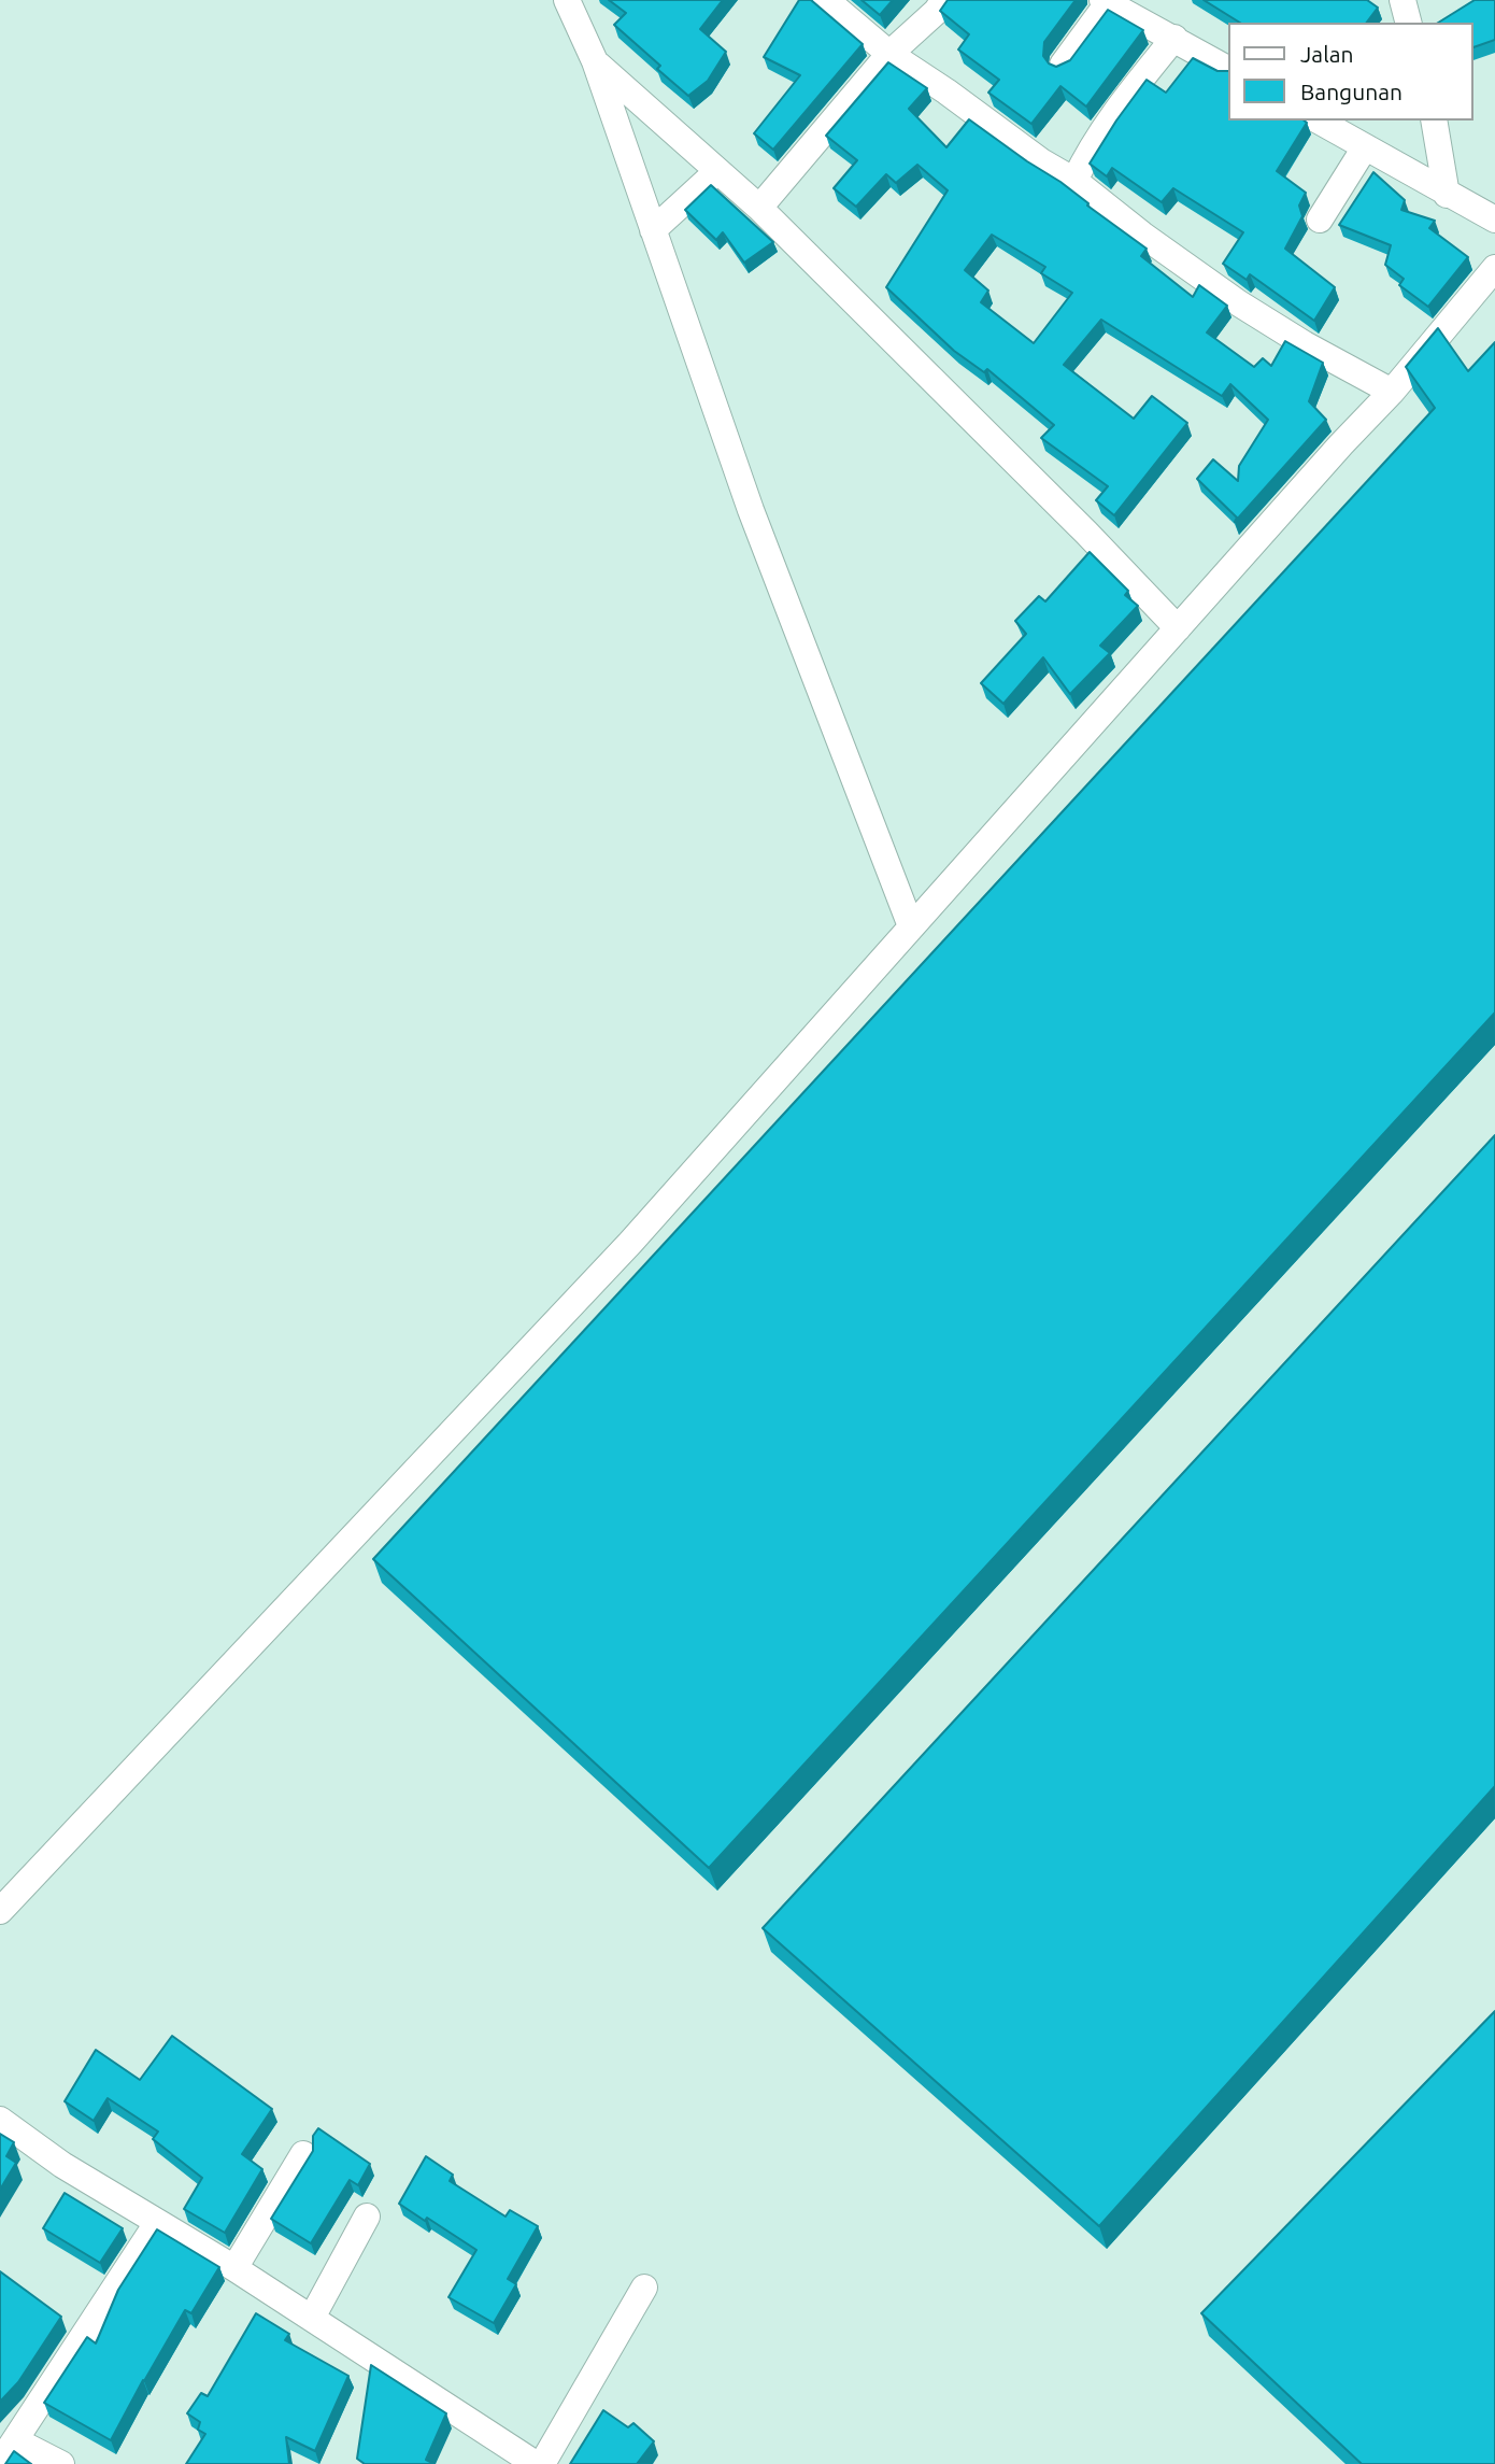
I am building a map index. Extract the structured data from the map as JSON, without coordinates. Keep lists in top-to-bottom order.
{
  "legend": ["Jalan", "Bangunan"]
}
